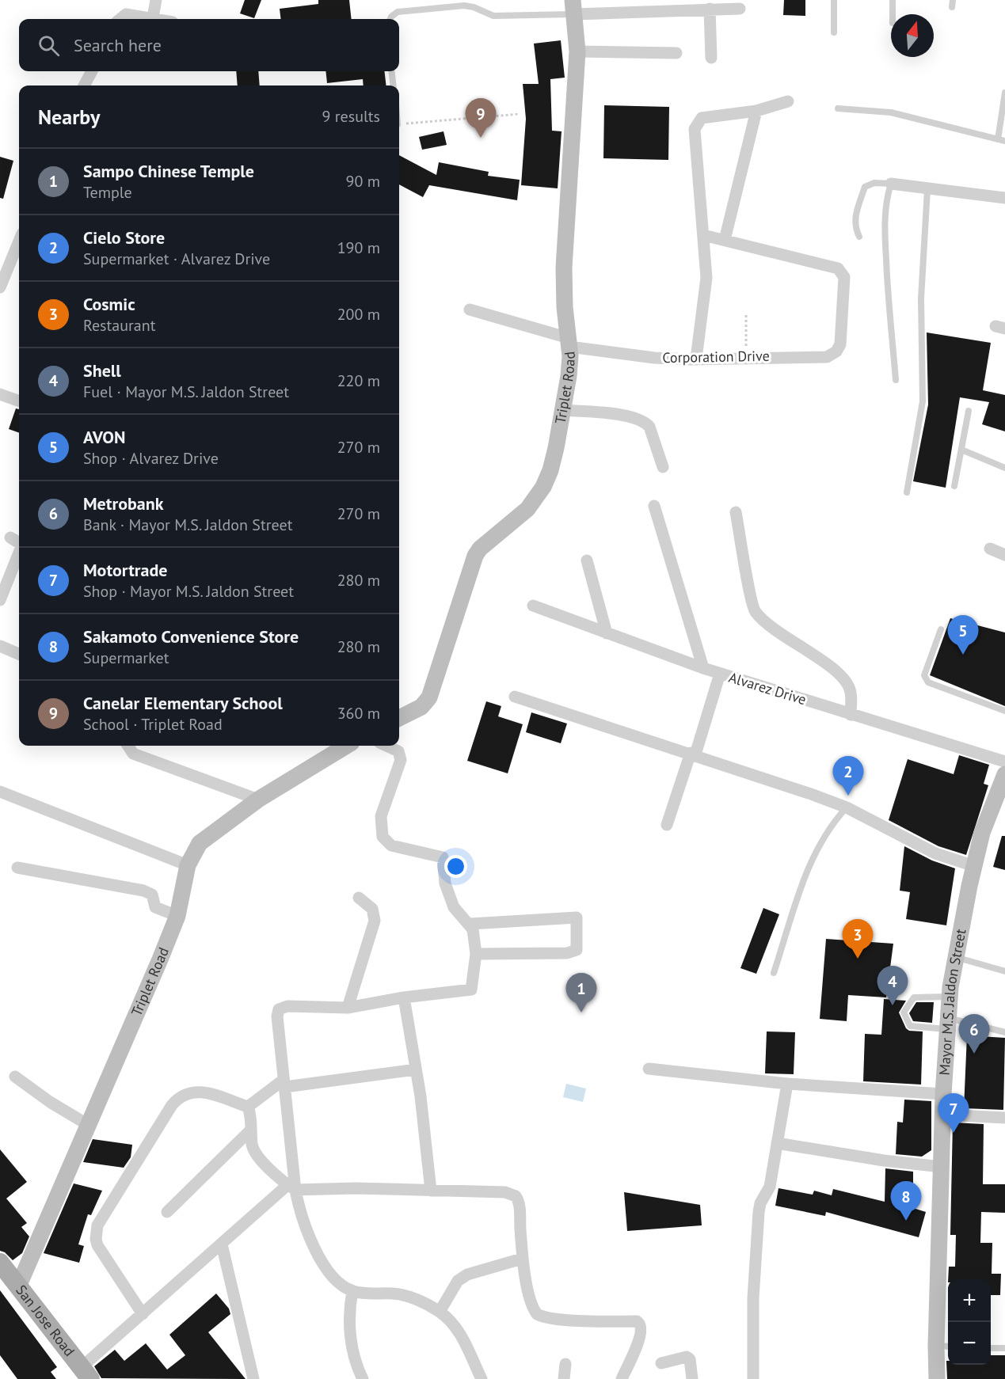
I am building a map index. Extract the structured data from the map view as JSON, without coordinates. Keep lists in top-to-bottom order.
{
  "streets": {
    "main road": ["San Jose Road"],
    "street": [
      "Corporation Drive",
      "Triplet Road",
      "Alvarez Drive",
      "Mayor M.S. Jaldon Street"
    ]
  },
  "crossings": [
    ["Corporation Drive", "Triplet Road"],
    ["Triplet Road", "San Jose Road"]
  ],
  "north": "top",
  "page": {
    "search": "Search here",
    "heading": ["Nearby", "9 results"],
    "pins": [
      "9",
      "5",
      "2",
      "3",
      "4",
      "1",
      "6",
      "7",
      "8"
    ],
    "list": [
      {
        "mark": "1",
        "name": "Sampo Chinese Temple",
        "note": "Temple",
        "value": "90 m"
      },
      {
        "mark": "2",
        "name": "Cielo Store",
        "note": "Supermarket · Alvarez Drive",
        "value": "190 m"
      },
      {
        "mark": "3",
        "name": "Cosmic",
        "note": "Restaurant",
        "value": "200 m"
      },
      {
        "mark": "4",
        "name": "Shell",
        "note": "Fuel · Mayor M.S. Jaldon Street",
        "value": "220 m"
      },
      {
        "mark": "5",
        "name": "AVON",
        "note": "Shop · Alvarez Drive",
        "value": "270 m"
      },
      {
        "mark": "6",
        "name": "Metrobank",
        "note": "Bank · Mayor M.S. Jaldon Street",
        "value": "270 m"
      },
      {
        "mark": "7",
        "name": "Motortrade",
        "note": "Shop · Mayor M.S. Jaldon Street",
        "value": "280 m"
      },
      {
        "mark": "8",
        "name": "Sakamoto Convenience Store",
        "note": "Supermarket",
        "value": "280 m"
      },
      {
        "mark": "9",
        "name": "Canelar Elementary School",
        "note": "School · Triplet Road",
        "value": "360 m"
      }
    ],
    "map_buttons": ["+", "−"]
  }
}
